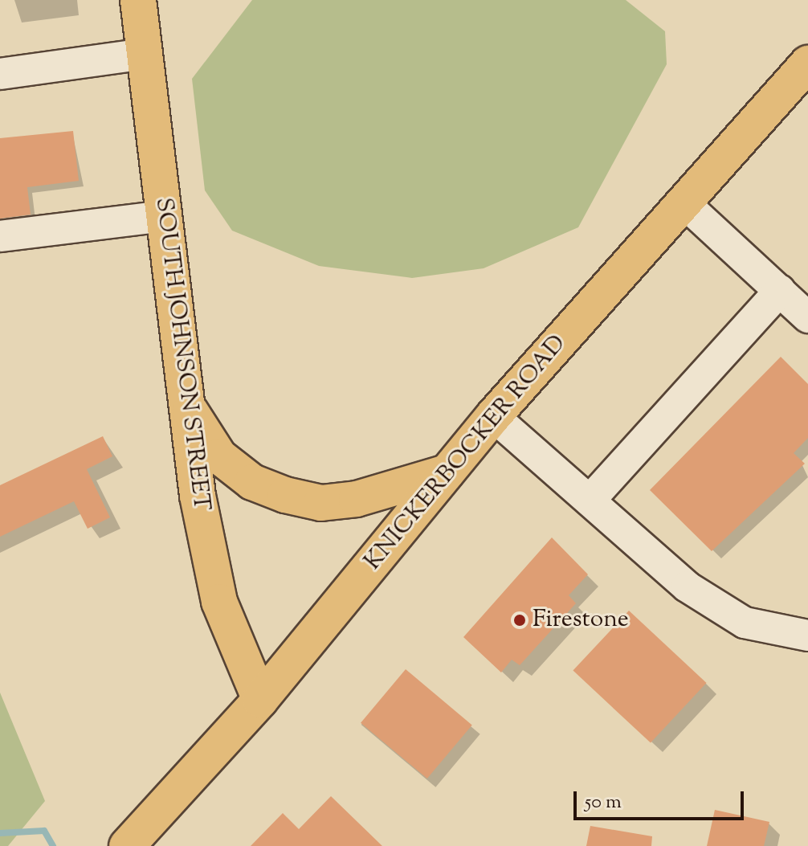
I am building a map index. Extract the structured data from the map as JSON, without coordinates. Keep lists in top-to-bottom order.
{
  "streets": {
    "main road": ["SOUTH JOHNSON STREET", "KNICKERBOCKER ROAD"]
  },
  "crossings": [
    ["SOUTH JOHNSON STREET", "KNICKERBOCKER ROAD"]
  ],
  "places": ["Firestone"],
  "scale_bar": "50 m"
}
